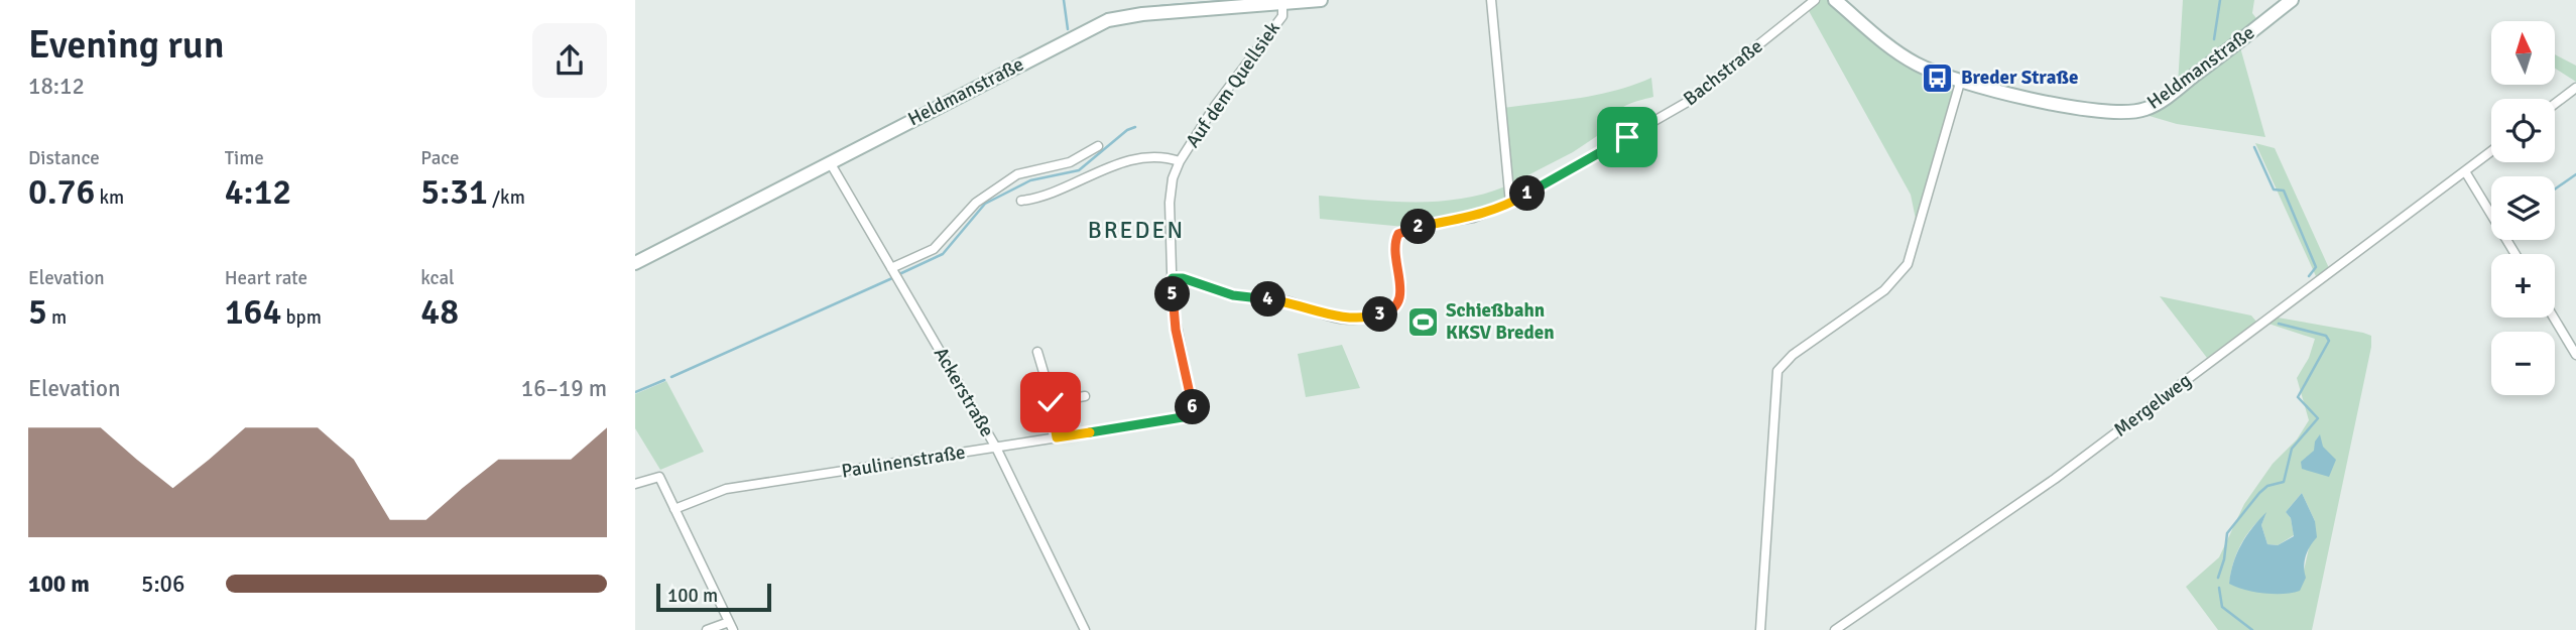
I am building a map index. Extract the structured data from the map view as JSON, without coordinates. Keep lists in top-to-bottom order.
{
  "streets": {
    "main road": ["Heldmanstraße"],
    "street": [
      "Bachstraße",
      "Auf dem Quellsiek",
      "Ackerstraße",
      "Mergelweg",
      "Paulinenstraße"
    ]
  },
  "crossings": [
    ["Heldmanstraße", "Auf dem Quellsiek"],
    ["Heldmanstraße", "Ackerstraße"],
    ["Bachstraße", "Auf dem Quellsiek"],
    ["Auf dem Quellsiek", "Paulinenstraße"],
    ["Ackerstraße", "Paulinenstraße"]
  ],
  "districts": ["BREDEN"],
  "places": {
    "bus stop": ["Breder Straße"],
    "sports": ["Schießbahn KKSV Breden"]
  },
  "scale_bar": "100 m",
  "north": "top",
  "page": {
    "heading": ["Evening run", "18:12"],
    "map_buttons": ["+", "−"],
    "stats": [
      ["Distance", "0.76 km"],
      ["Time", "4:12"],
      ["Pace", "5:31 /km"],
      ["Elevation", "5 m"],
      ["Heart rate", "164 bpm"],
      ["kcal", "48"]
    ],
    "pins": [
      "1",
      "2",
      "5",
      "4",
      "3",
      "6"
    ],
    "chart": ["Elevation", "16–19 m"],
    "list": [
      {
        "name": "100 m",
        "note": "5:06"
      }
    ],
    "scale": "100 m"
  }
}
